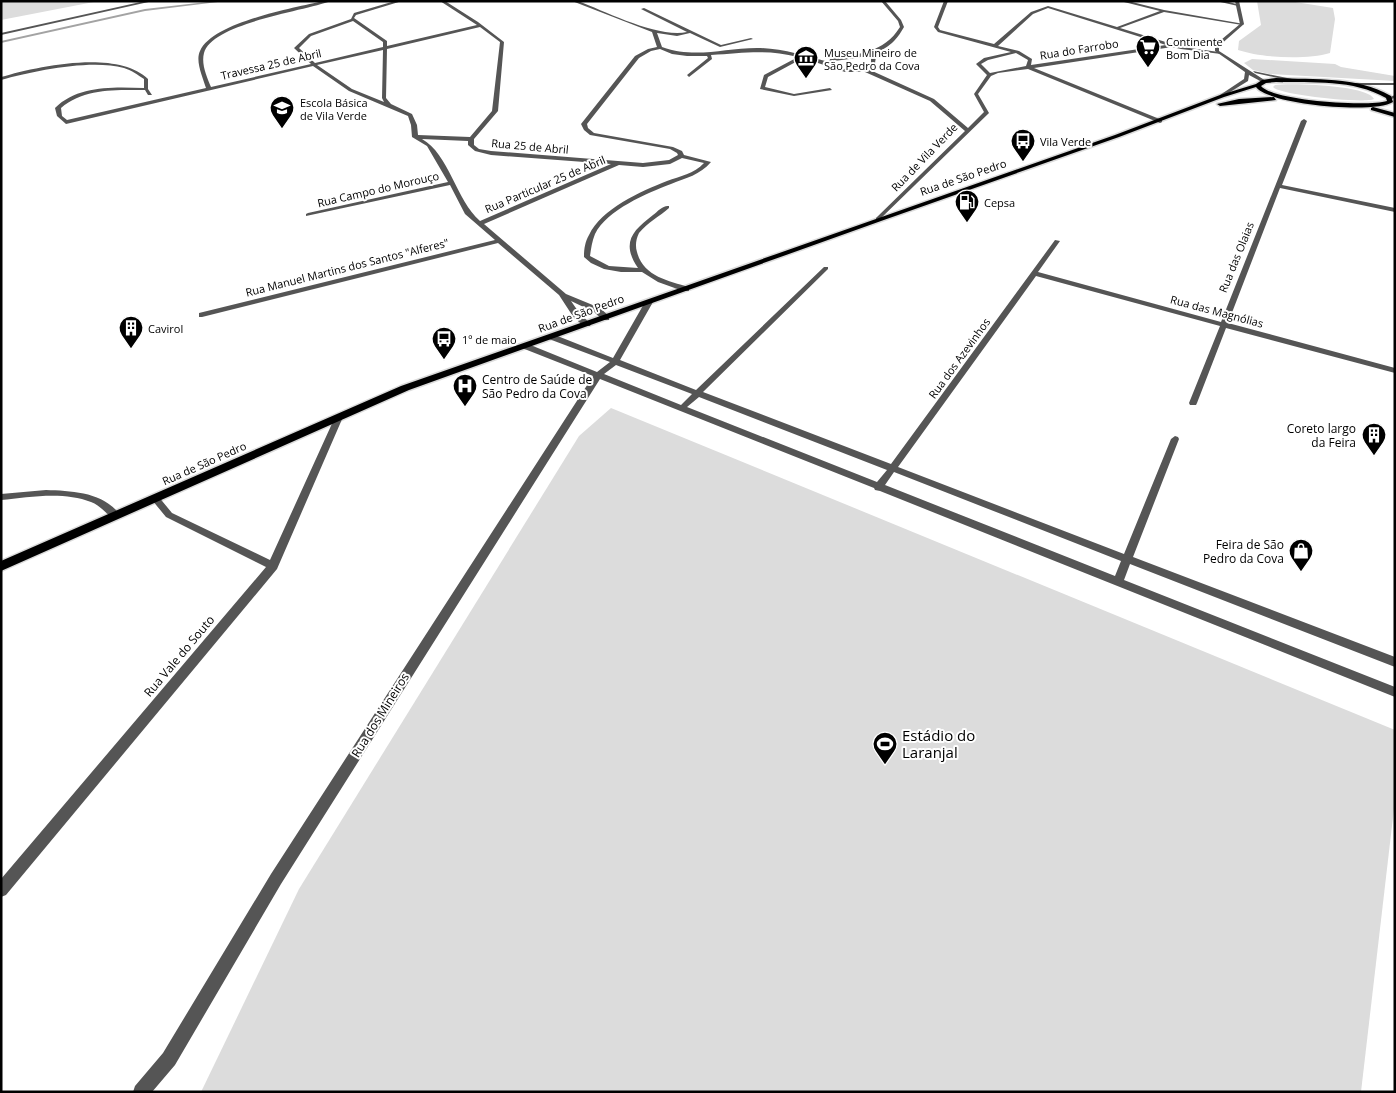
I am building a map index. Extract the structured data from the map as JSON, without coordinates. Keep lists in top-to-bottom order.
{
  "streets": {
    "main road": ["Rua de São Pedro"],
    "street": [
      "Rua do Farrobo",
      "Travessa 25 de Abril",
      "Rua 25 de Abril",
      "Rua de Vila Verde",
      "Rua Particular 25 de Abril",
      "Rua Campo do Morouço",
      "Rua das Olaias",
      "Rua Manuel Martins dos Santos \"Alferes\"",
      "Rua das Magnólias",
      "Rua dos Azevinhos",
      "Rua Vale do Souto",
      "Rua dos Mineiros"
    ]
  },
  "crossings": [
    ["Travessa 25 de Abril", "Rua 25 de Abril"],
    ["Rua 25 de Abril", "Rua Particular 25 de Abril"],
    ["Rua de Vila Verde", "Rua de São Pedro"],
    ["Rua de São Pedro", "Rua Vale do Souto"],
    ["Rua das Olaias", "Rua das Magnólias"],
    ["Rua das Magnólias", "Rua dos Azevinhos"]
  ],
  "places": {
    "supermarket": ["Continente Bom Dia"],
    "museum": ["Museu Mineiro de São Pedro da Cova"],
    "school or university": ["Escola Básica de Vila Verde"],
    "bus stop": ["Vila Verde", "1º de maio"],
    "fuel station": ["Cepsa"],
    "building": ["Cavirol", "Coreto largo da Feira"],
    "hospital": ["Centro de Saúde de São Pedro da Cova"],
    "shop": ["Feira de São Pedro da Cova"],
    "sports": ["Estádio do Laranjal"]
  }
}
